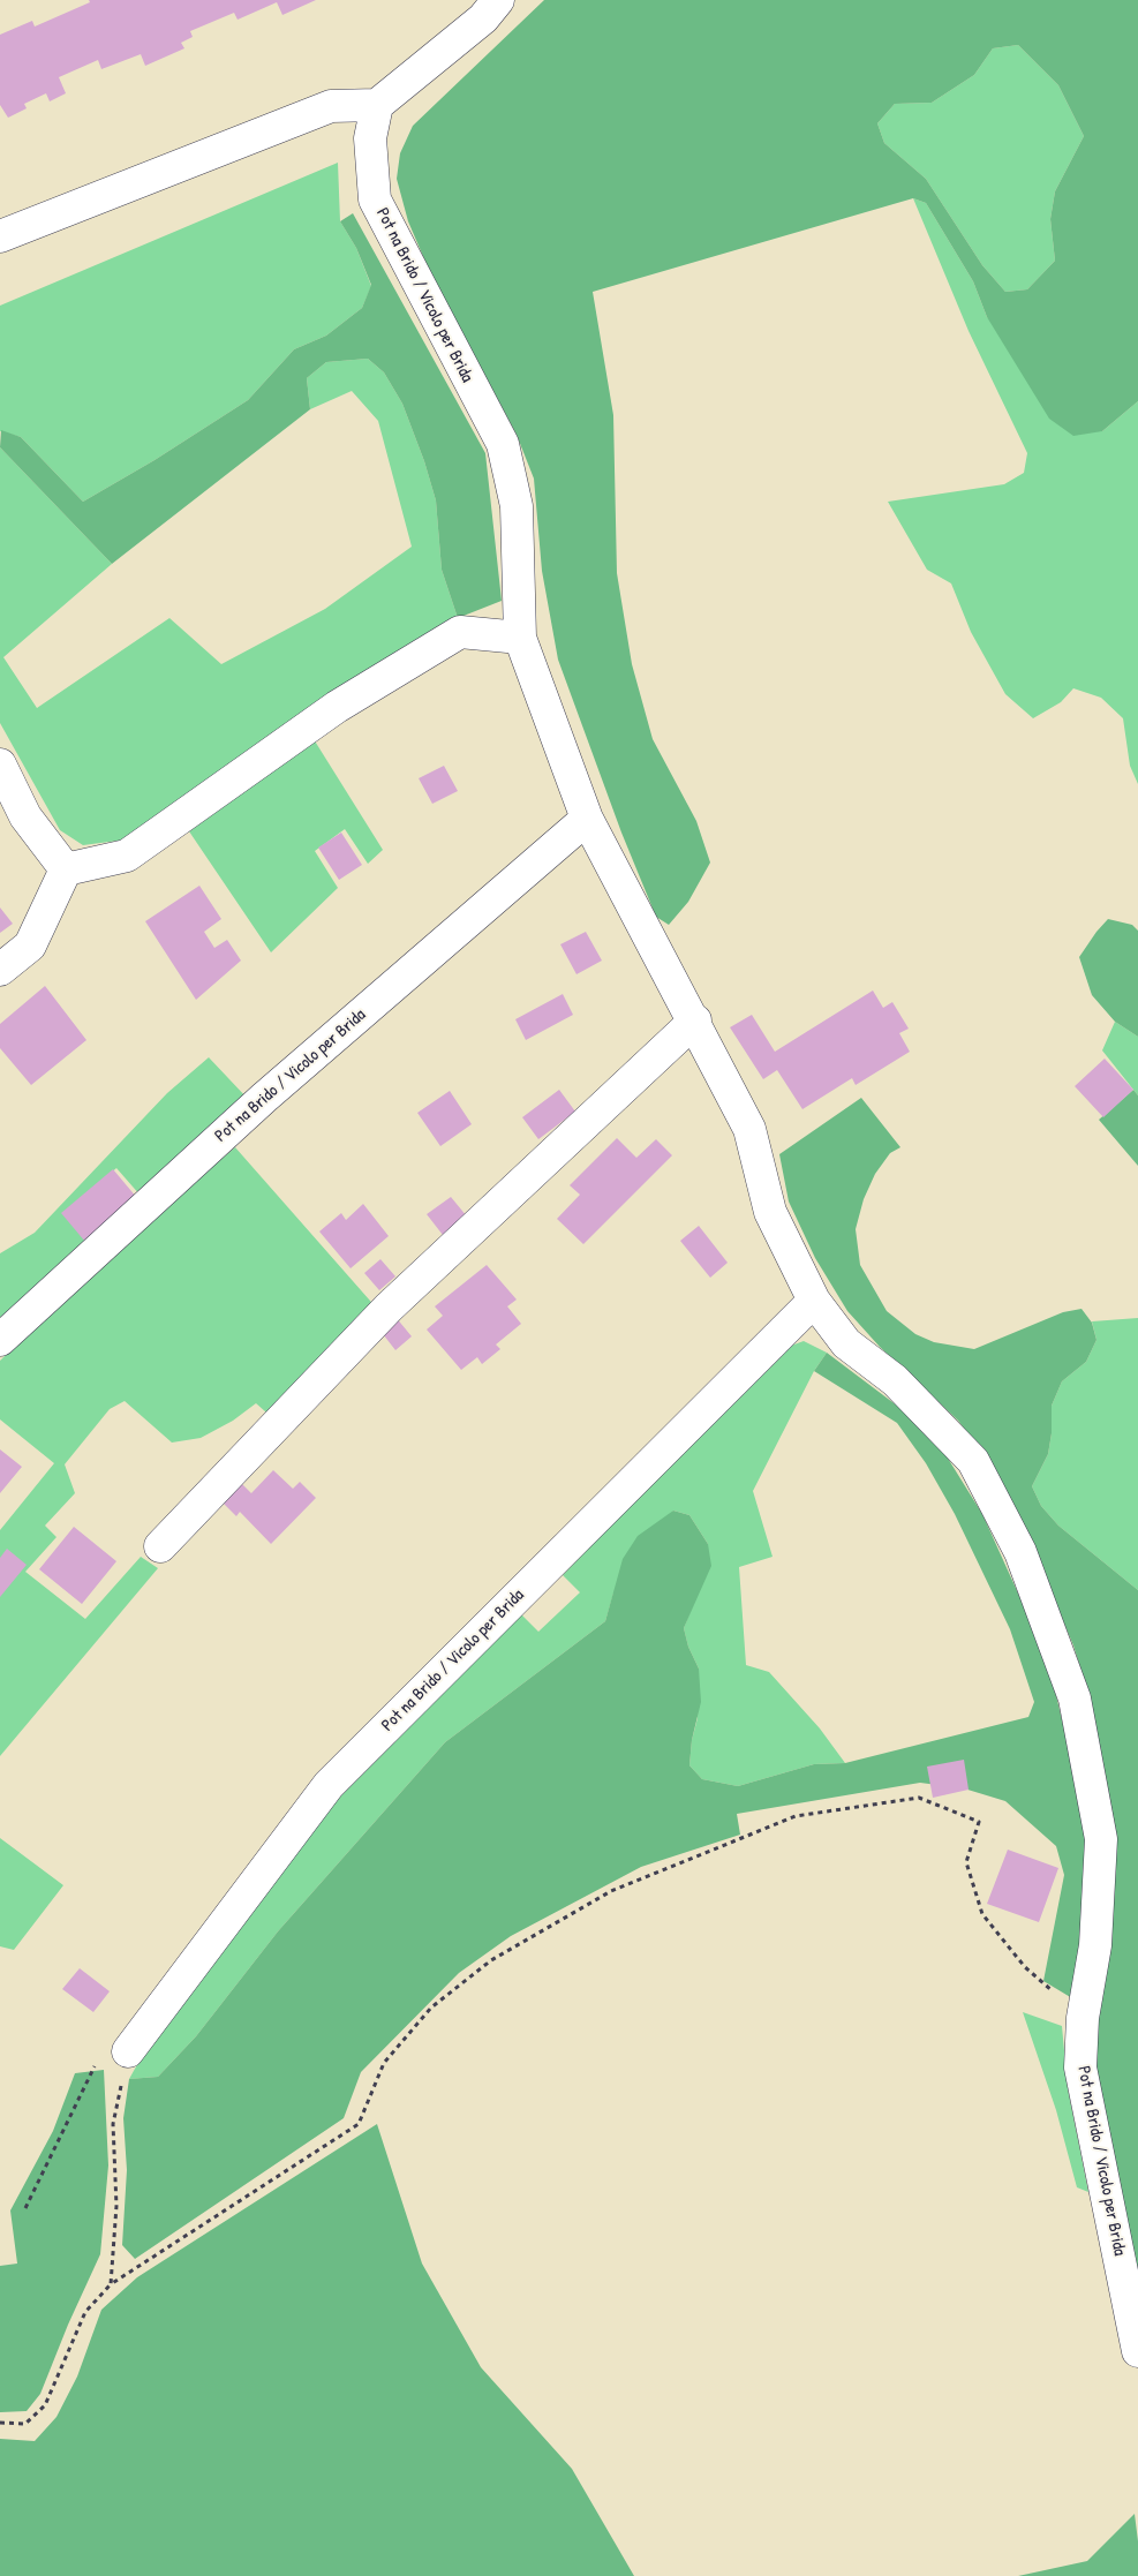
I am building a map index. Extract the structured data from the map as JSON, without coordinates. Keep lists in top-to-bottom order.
{
  "streets": {
    "street": ["Pot na Brido / Vicolo per Brida"]
  }
}
